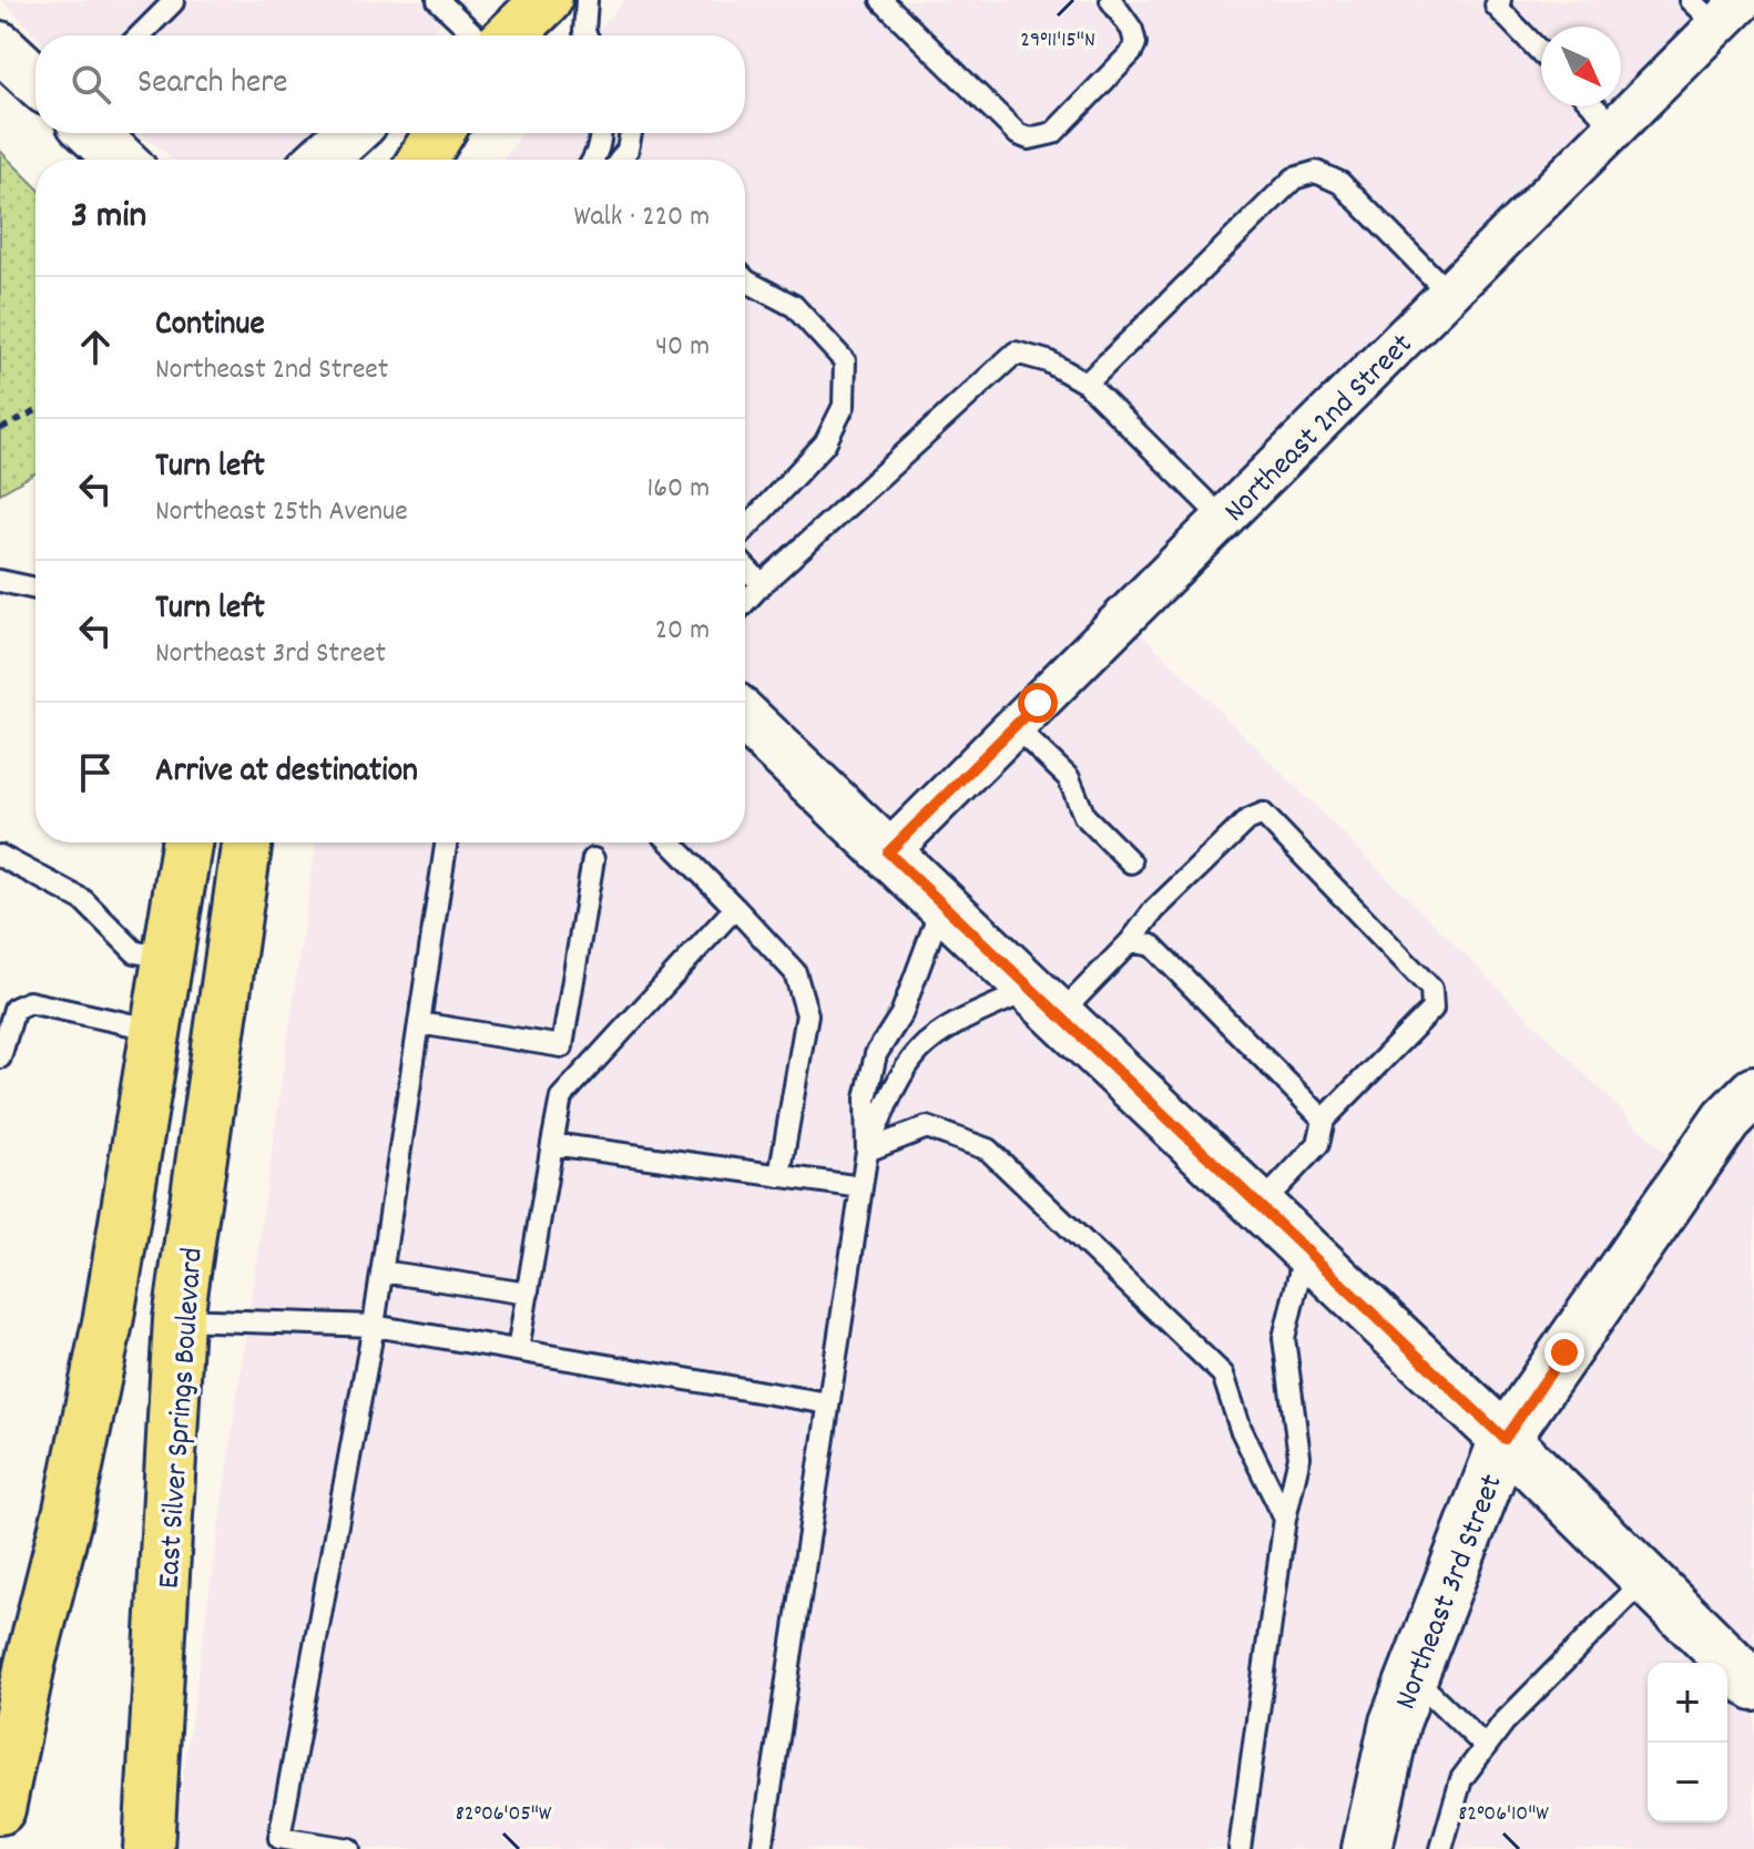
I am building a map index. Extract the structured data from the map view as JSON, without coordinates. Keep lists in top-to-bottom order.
{
  "streets": {
    "main road": ["East Silver Springs Boulevard", "Northeast 3rd Street"],
    "street": ["Northeast 2nd Street"]
  },
  "north": "bottom right",
  "page": {
    "search": "Search here",
    "heading": ["3 min", "Walk · 220 m"],
    "list": [
      ["Continue", "Northeast 2nd Street", "40 m"],
      ["Turn left", "Northeast 25th Avenue", "160 m"],
      ["Turn left", "Northeast 3rd Street", "20 m"],
      "Arrive at destination"
    ],
    "map_buttons": ["+", "−"]
  },
  "coordinates": ["29°11'15\"N", "82°06'05\"W", "82°06'10\"W"]
}
